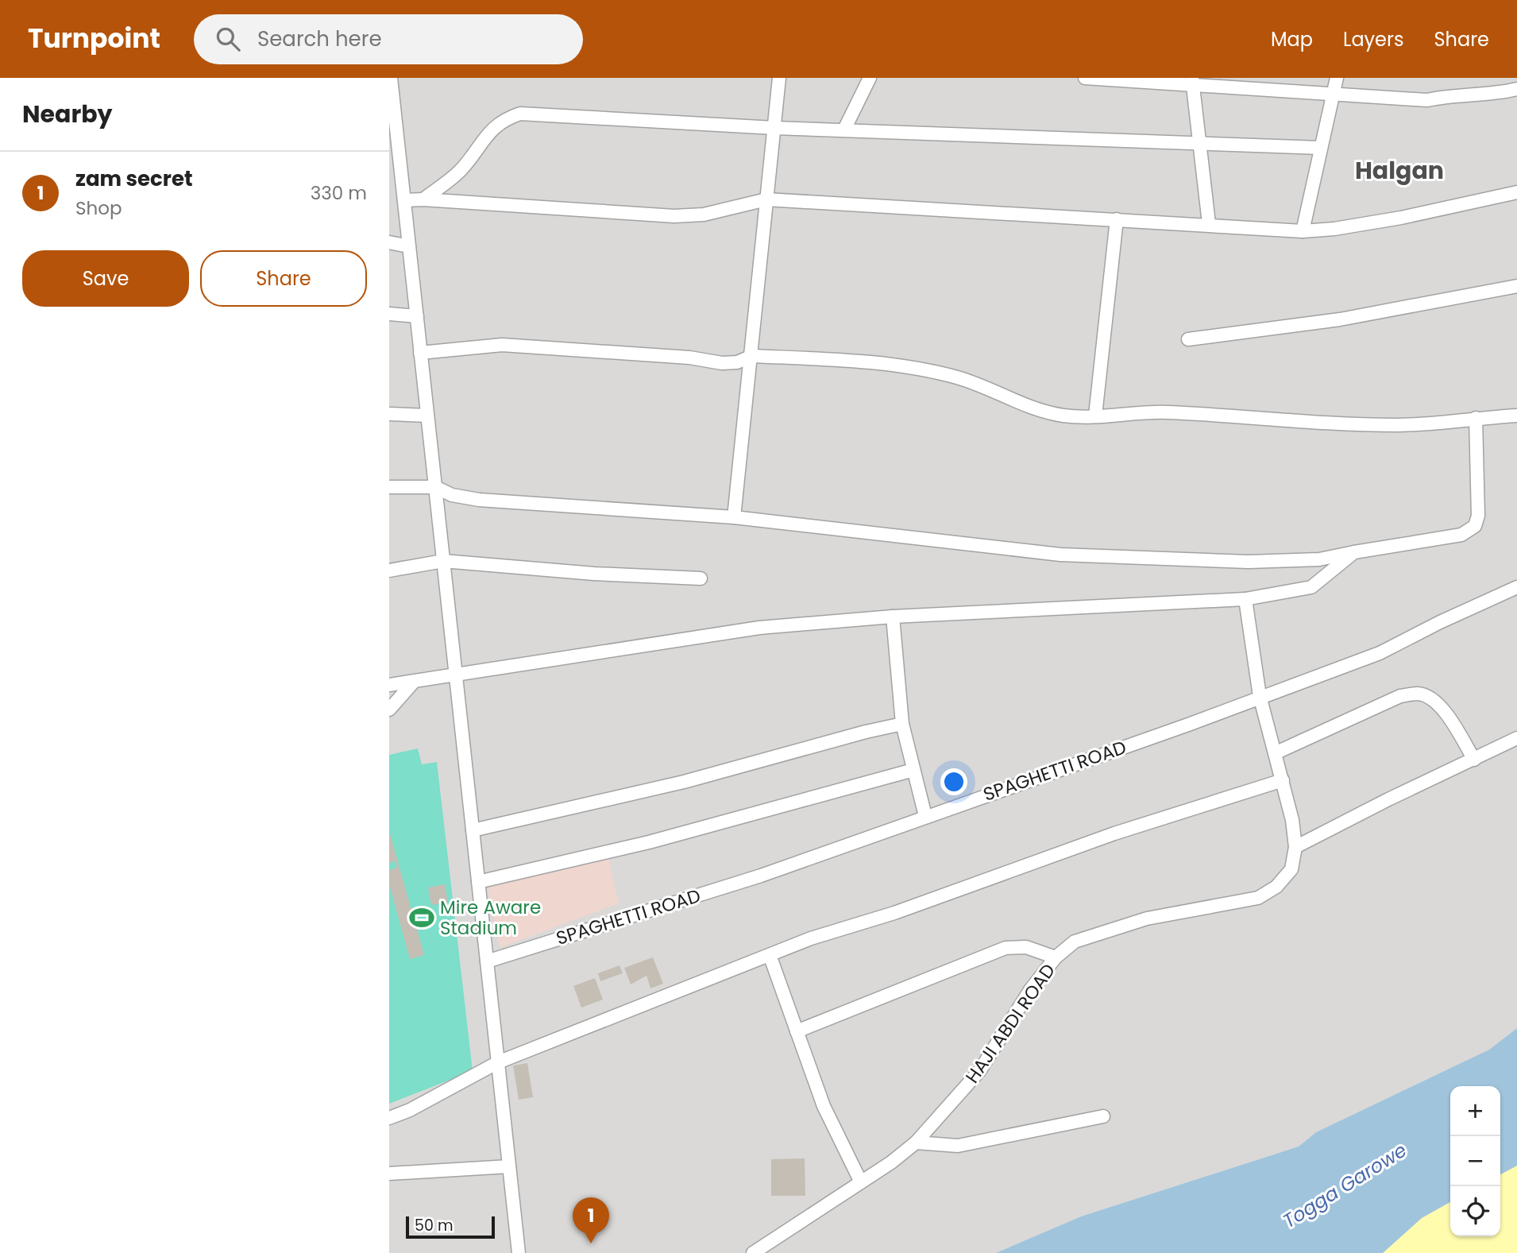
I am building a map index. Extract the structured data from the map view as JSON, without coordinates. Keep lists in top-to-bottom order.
{
  "streets": {
    "street": ["SPAGHETTI ROAD", "HAJI ABDI ROAD"]
  },
  "crossings": [
    ["SPAGHETTI ROAD", "HAJI ABDI ROAD"]
  ],
  "districts": ["Halgan"],
  "water": ["Togga Garowe"],
  "places": {
    "sports": ["Mire Aware Stadium"]
  },
  "scale_bar": "50 m",
  "page": {
    "header": "Turnpoint",
    "search": "Search here",
    "nav": ["Map", "Layers", "Share"],
    "heading": "Nearby",
    "list": [
      {
        "mark": "1",
        "name": "zam secret",
        "note": "Shop",
        "value": "330 m"
      }
    ],
    "buttons": ["Save", "Share"],
    "map_buttons": ["+", "−"],
    "pins": "1",
    "scale": "50 m"
  }
}
